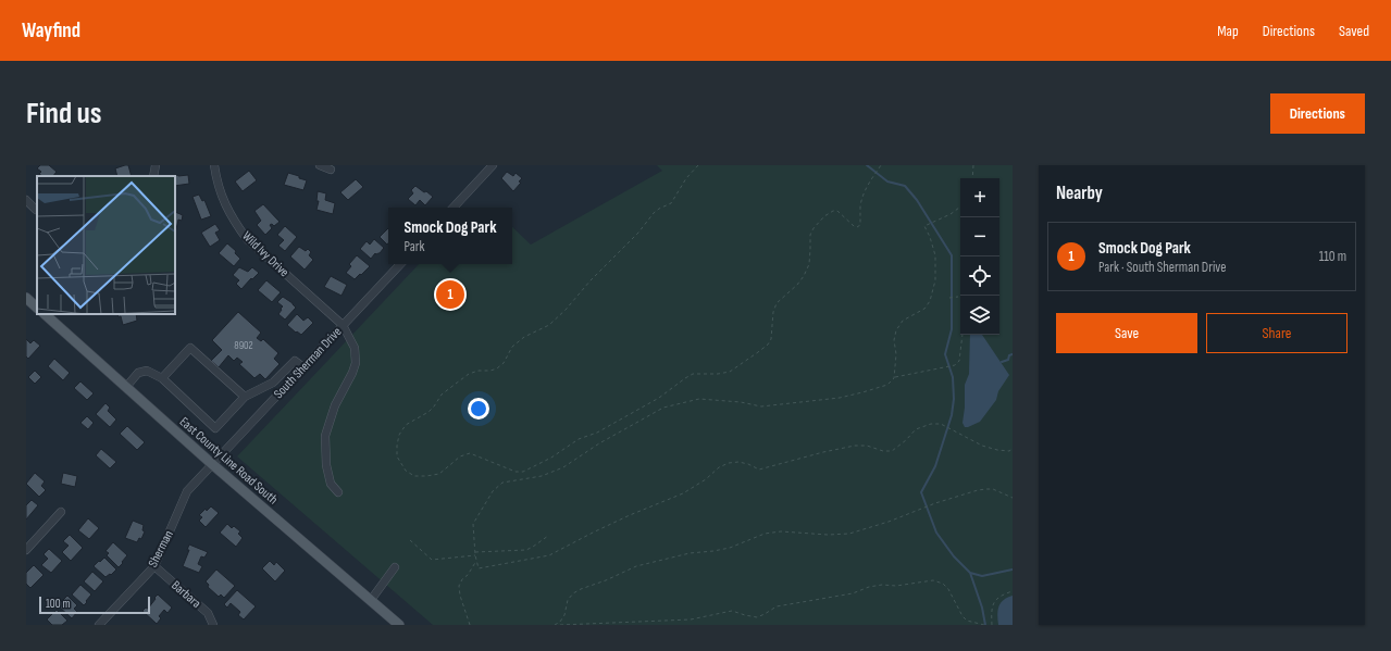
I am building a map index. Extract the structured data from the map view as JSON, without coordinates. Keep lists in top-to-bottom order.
{
  "streets": {
    "main road": ["East County Line Road South"],
    "street": [
      "Wild Ivy Drive",
      "South Sherman Drive",
      "Sherman",
      "Barbara"
    ]
  },
  "crossings": [
    ["Wild Ivy Drive", "South Sherman Drive"],
    ["South Sherman Drive", "East County Line Road South"],
    ["South Sherman Drive", "Sherman"],
    ["East County Line Road South", "Sherman"],
    ["Sherman", "Barbara"]
  ],
  "house_numbers": ["8902"],
  "scale_bar": "100 m",
  "page": {
    "header": "Wayfind",
    "nav": ["Map", "Directions", "Saved"],
    "buttons": [
      "Directions",
      ["Save", "Share"]
    ],
    "title": "Find us",
    "heading": "Nearby",
    "map_buttons": ["+", "−"],
    "popup": ["Smock Dog Park", "Park"],
    "list": [
      {
        "mark": "1",
        "name": "Smock Dog Park",
        "note": "Park · South Sherman Drive",
        "value": "110 m"
      }
    ],
    "pins": "1",
    "scale": "100 m"
  }
}
